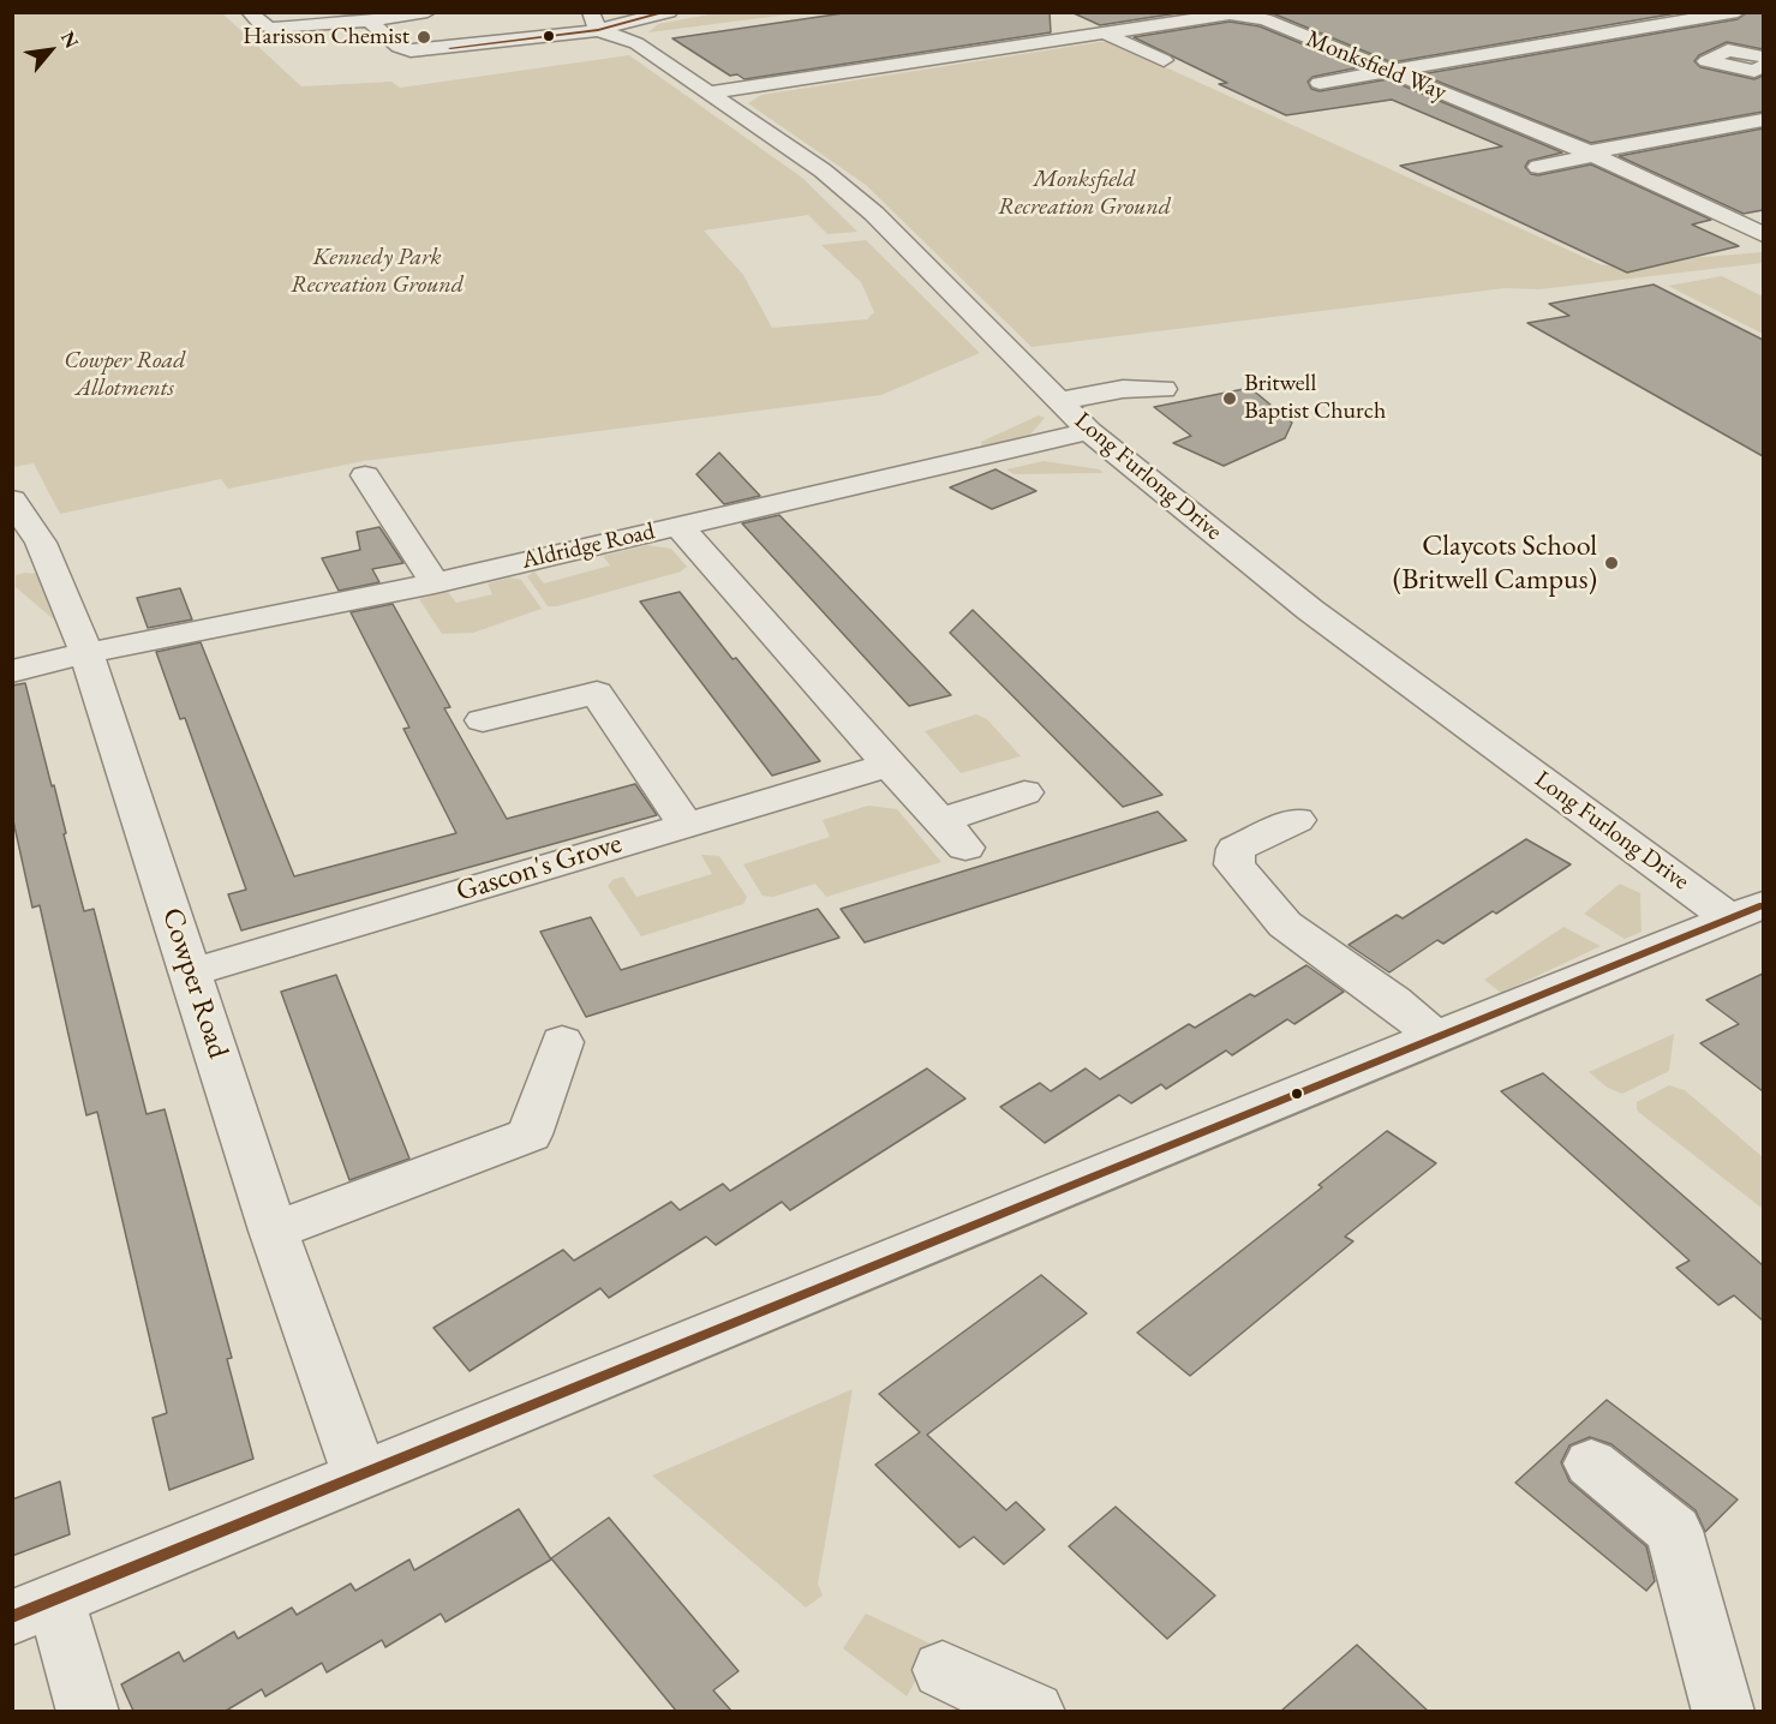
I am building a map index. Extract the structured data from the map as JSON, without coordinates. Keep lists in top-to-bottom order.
{
  "streets": {
    "street": [
      "Monksfield Way",
      "Long Furlong Drive",
      "Aldridge Road",
      "Gascon's Grove",
      "Cowper Road"
    ]
  },
  "crossings": [
    ["Monksfield Way", "Long Furlong Drive"],
    ["Long Furlong Drive", "Aldridge Road"],
    ["Aldridge Road", "Cowper Road"],
    ["Gascon's Grove", "Cowper Road"]
  ],
  "parks": ["Monksfield Recreation Ground", "Kennedy Park Recreation Ground", "Cowper Road Allotments"],
  "places": ["Harisson Chemist", "Britwell Baptist Church", "Claycots School (Britwell Campus)"],
  "north": "top right"
}
